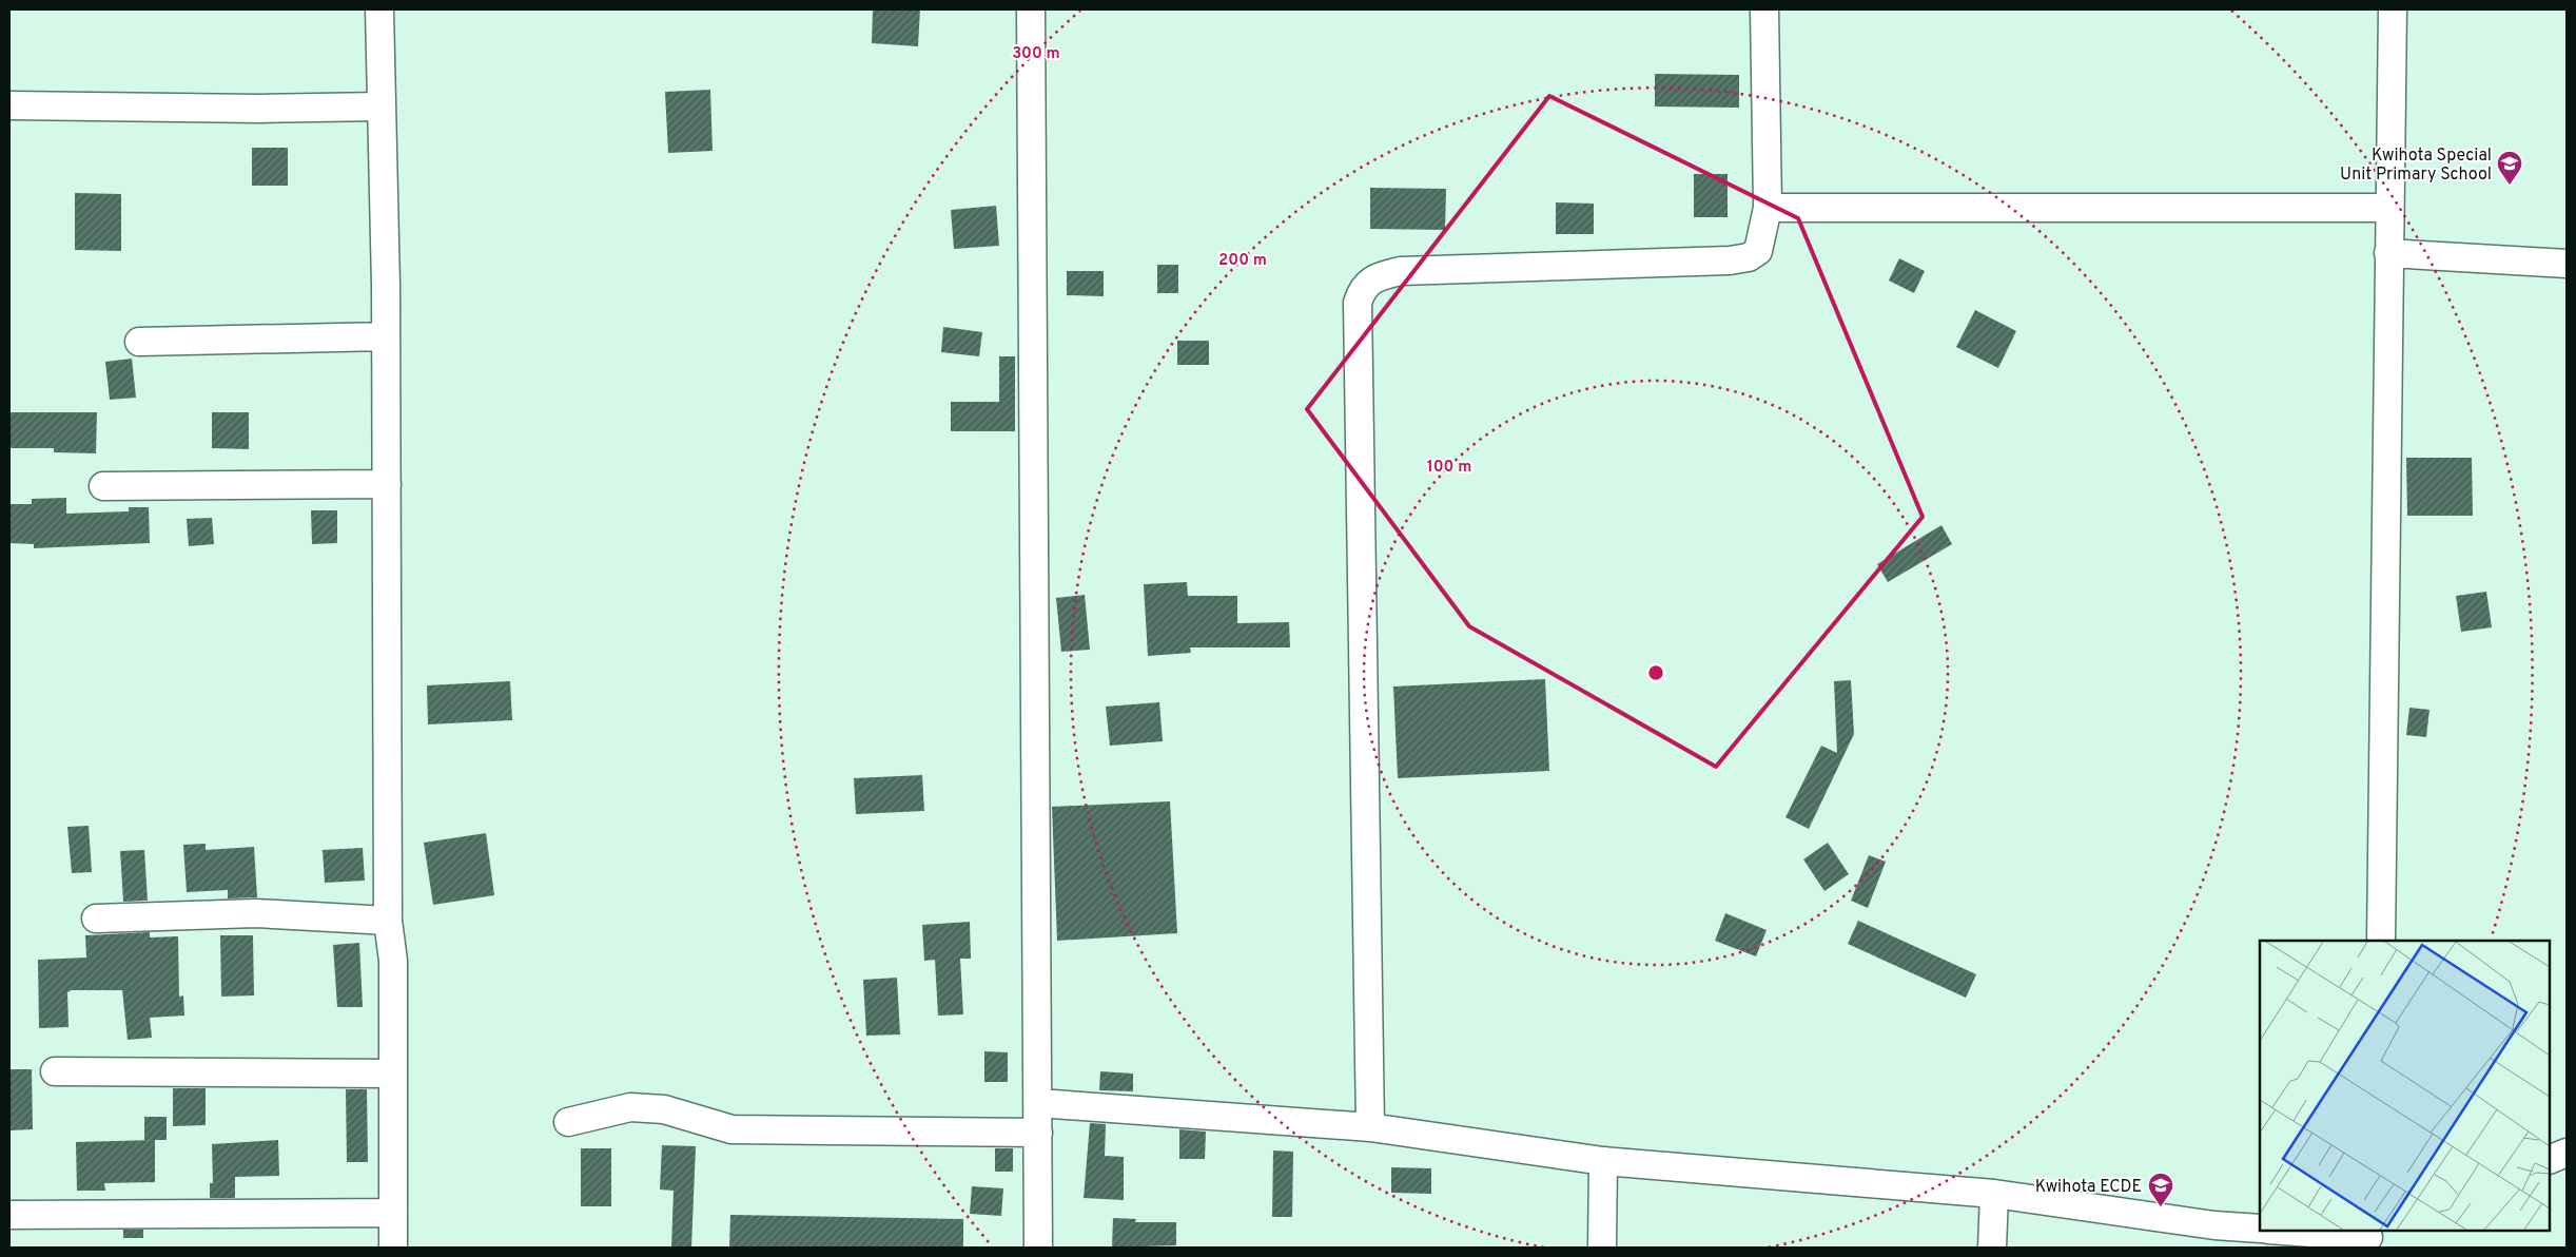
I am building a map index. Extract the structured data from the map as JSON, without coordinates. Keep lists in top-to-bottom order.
{
  "places": {
    "school or university": ["Kwihota Special Unit Primary School", "Kwihota ECDE"]
  },
  "rings": ["300 m", "200 m", "100 m"]
}
